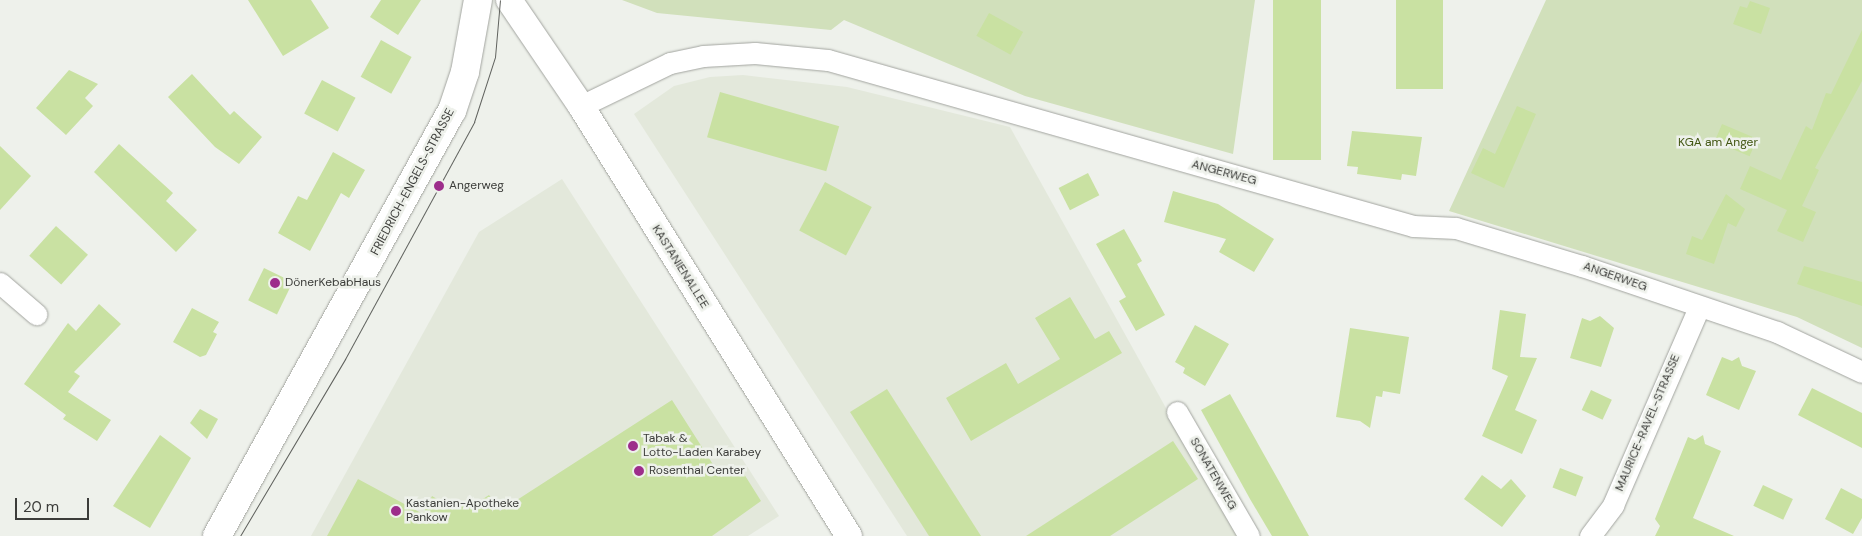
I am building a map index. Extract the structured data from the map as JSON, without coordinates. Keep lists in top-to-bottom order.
{
  "streets": {
    "main road": ["FRIEDRICH-ENGELS-STRASSE"],
    "street": [
      "ANGERWEG",
      "KASTANIENALLEE",
      "MAURICE-RAVEL-STRASSE",
      "SONATENWEG"
    ]
  },
  "crossings": [
    ["ANGERWEG", "KASTANIENALLEE"],
    ["ANGERWEG", "MAURICE-RAVEL-STRASSE"]
  ],
  "parks": ["KGA am Anger"],
  "places": [
    "Angerweg",
    "DönerKebabHaus",
    "Tabak & Lotto-Laden Karabey",
    "Rosenthal Center",
    "Kastanien-Apotheke Pankow"
  ],
  "scale_bar": "20 m"
}
